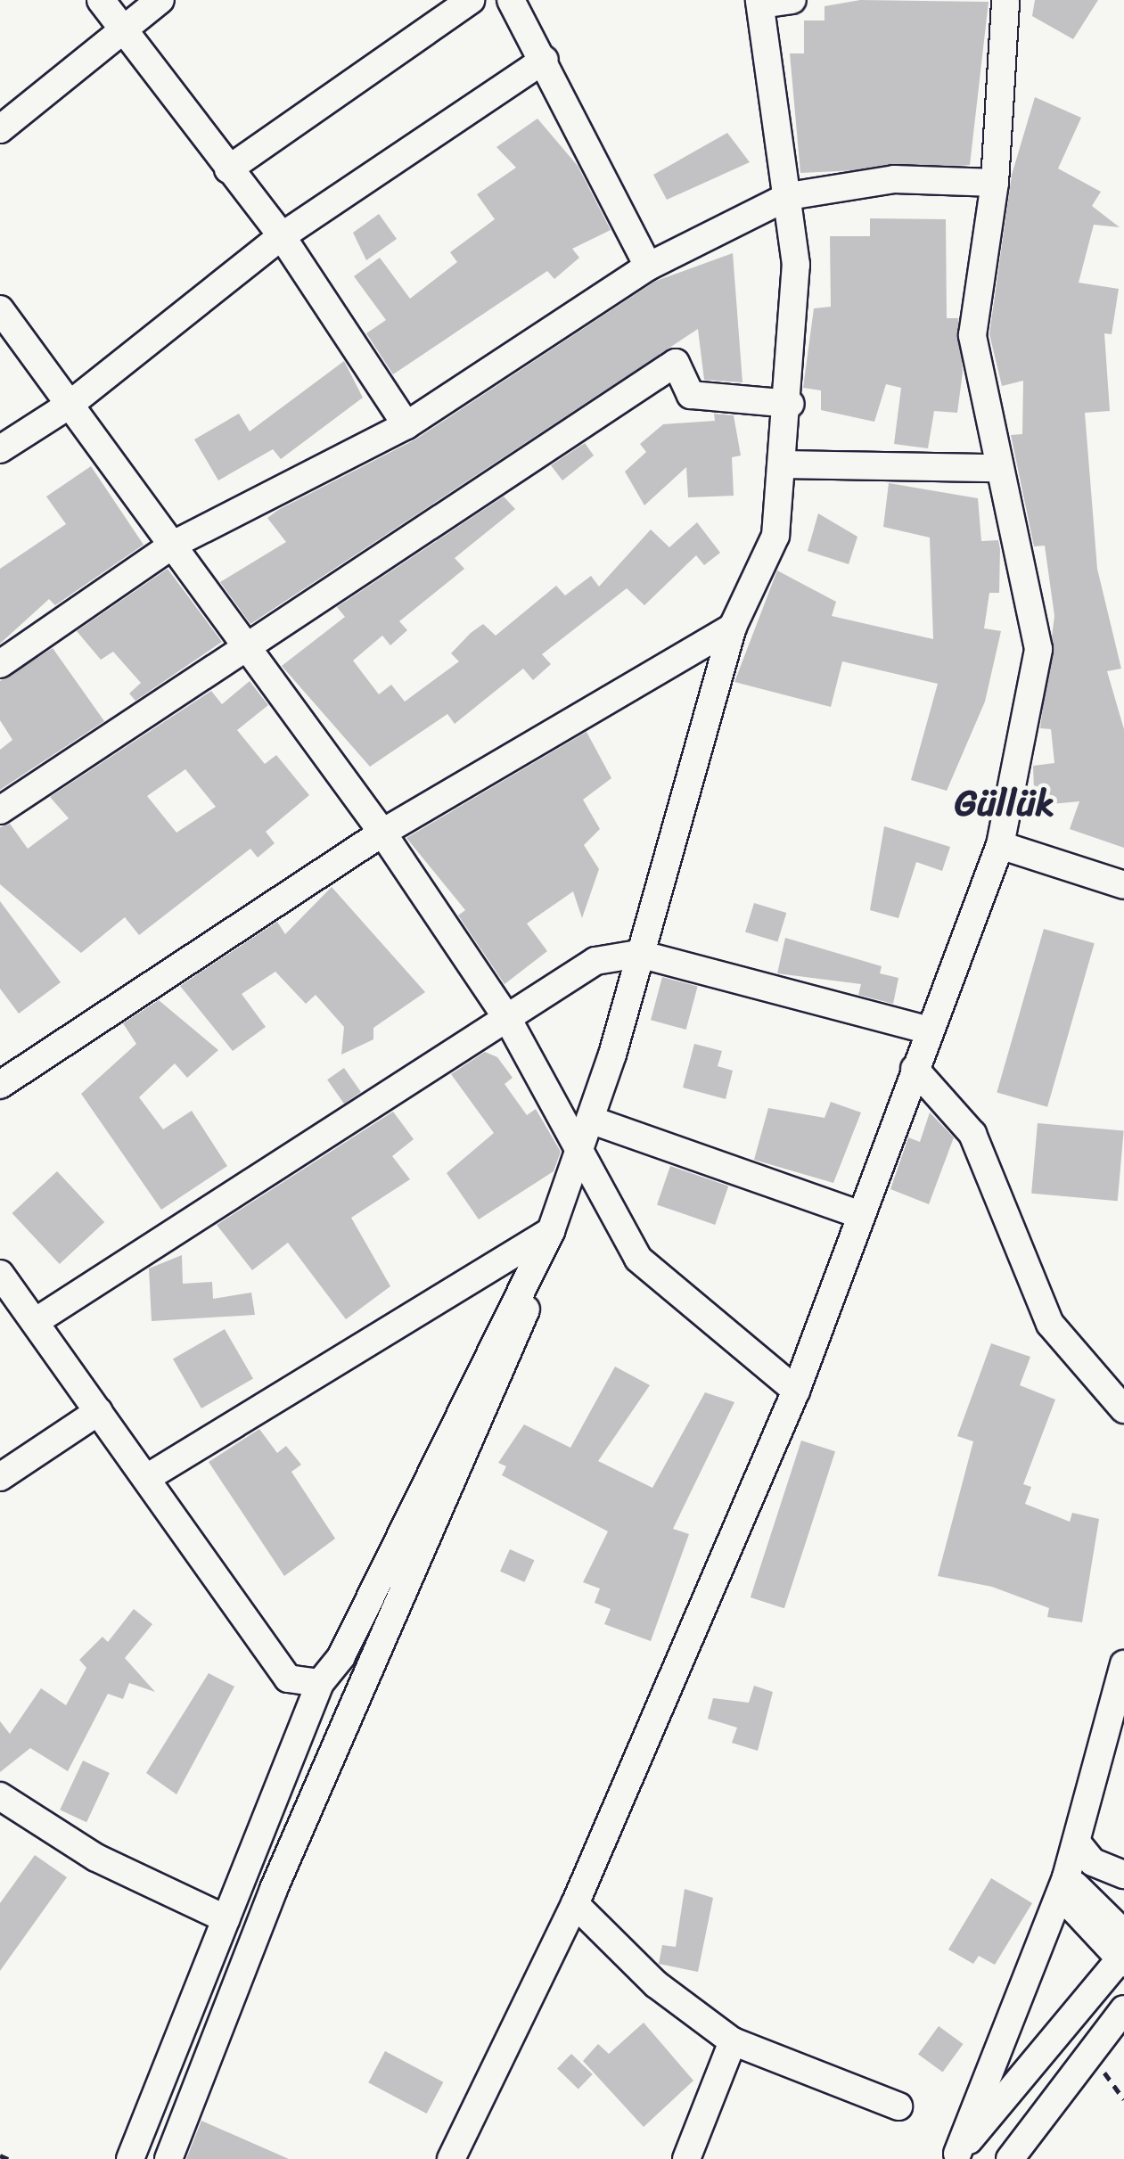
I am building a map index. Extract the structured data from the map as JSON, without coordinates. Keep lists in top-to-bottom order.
{
  "districts": ["Güllük"]
}
